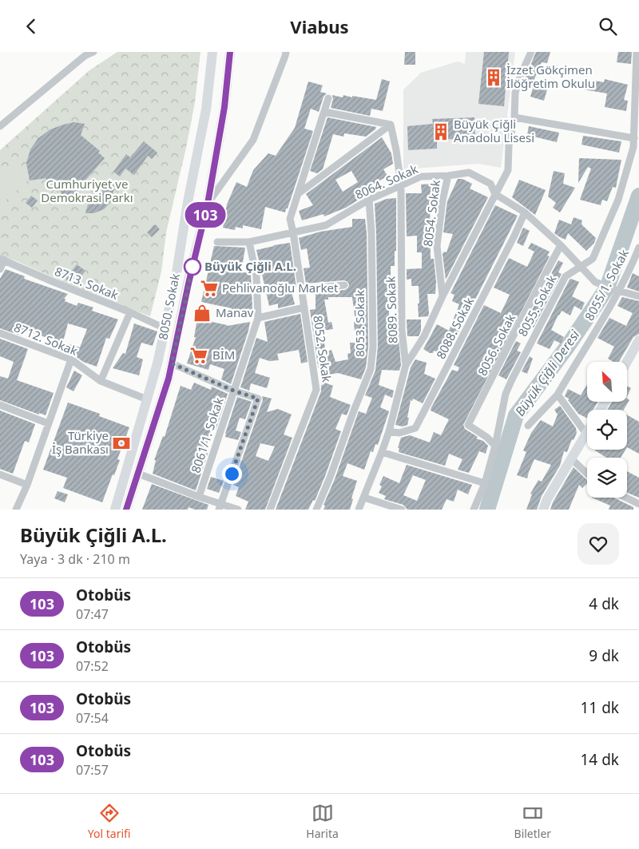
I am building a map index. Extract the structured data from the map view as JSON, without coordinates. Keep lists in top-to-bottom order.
{
  "streets": {
    "street": [
      "8064. Sokak",
      "8054. Sokak",
      "8713. Sokak",
      "8055/1. Sokak",
      "8055. Sokak",
      "8050. Sokak",
      "8089. Sokak",
      "8053. Sokak",
      "8088. Sokak",
      "8712. Sokak",
      "8056. Sokak",
      "8052. Sokak",
      "8061/1. Sokak"
    ]
  },
  "crossings": [
    ["8064. Sokak", "8054. Sokak"],
    ["8064. Sokak", "8055/1. Sokak"],
    ["8064. Sokak", "8055. Sokak"],
    ["8064. Sokak", "8089. Sokak"],
    ["8064. Sokak", "8053. Sokak"],
    ["8064. Sokak", "8088. Sokak"],
    ["8064. Sokak", "8056. Sokak"],
    ["8064. Sokak", "8052. Sokak"],
    ["8064. Sokak", "8061/1. Sokak"],
    ["8713. Sokak", "8050. Sokak"],
    ["8055. Sokak", "8056. Sokak"],
    ["8050. Sokak", "8712. Sokak"],
    ["8089. Sokak", "8088. Sokak"]
  ],
  "water": ["Büyük Çiğli Deresi"],
  "parks": ["Cumhuriyet ve Demokrasi Parkı"],
  "places": {
    "building": ["İzzet Gökçimen İlöğretim Okulu", "Büyük Çiğli Anadolu Lisesi"],
    "other": ["Büyük Çiğli A.L."],
    "supermarket": ["Pehlivanoğlu Market", "BİM"],
    "shop": ["Manav"],
    "bank": ["Türkiye İş Bankası"]
  },
  "lines": ["bus line 103"],
  "north": "top left",
  "page": {
    "header": "Viabus",
    "on_map": "103",
    "heading": ["Büyük Çiğli A.L.", "Yaya · 3 dk · 210 m"],
    "list": [
      {
        "mark": "103",
        "name": "Otobüs",
        "note": "07:47",
        "value": "4 dk"
      },
      {
        "mark": "103",
        "name": "Otobüs",
        "note": "07:52",
        "value": "9 dk"
      },
      {
        "mark": "103",
        "name": "Otobüs",
        "note": "07:54",
        "value": "11 dk"
      },
      {
        "mark": "103",
        "name": "Otobüs",
        "note": "07:57",
        "value": "14 dk"
      }
    ],
    "tabs": ["Yol tarifi", "Harita", "Biletler"]
  }
}
